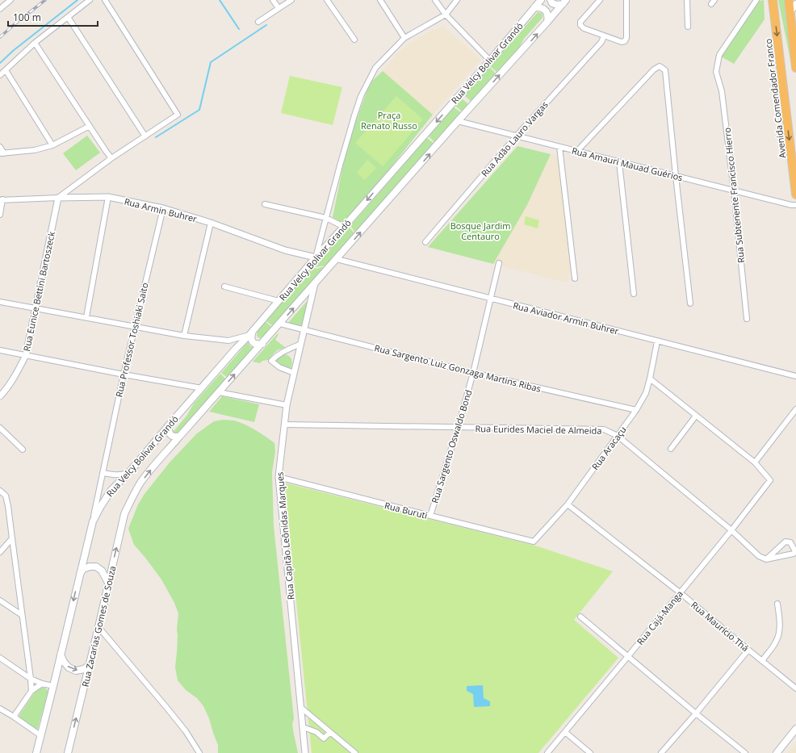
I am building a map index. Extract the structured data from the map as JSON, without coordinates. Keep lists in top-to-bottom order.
{
  "streets": {
    "highway": ["Avenida Comendador Franco"],
    "main road": ["Rua Velcy Bolivar Grandó", "Rua Zacarias Gomes de Souza"],
    "street": [
      "Rua Adão Lauro Vargas",
      "Rua Amauri Mauad Guérios",
      "Rua Subtenente Francisco Hierro",
      "Rua Armin Buhrer",
      "Rua Eunice Bettini Bartoszeck",
      "Rua Aviador Armin Buhrer",
      "Rua Professor Toshiaki Saito",
      "Rua Sargento Luiz Gonzaga Martins Ribas",
      "Rua Eurides Maciel de Almeida",
      "Rua Sargento Oswaldo Bond",
      "Rua Aracaçu",
      "Rua Buruti",
      "Rua Capitão Leônidas Marques",
      "Rua Cajá-Manga",
      "Rua Maurício Thá"
    ]
  },
  "crossings": [
    ["Rua Velcy Bolivar Grandó", "Rua Amauri Mauad Guérios"],
    ["Rua Velcy Bolivar Grandó", "Rua Armin Buhrer"],
    ["Rua Velcy Bolivar Grandó", "Rua Aviador Armin Buhrer"],
    ["Rua Velcy Bolivar Grandó", "Rua Professor Toshiaki Saito"],
    ["Rua Velcy Bolivar Grandó", "Rua Sargento Luiz Gonzaga Martins Ribas"],
    ["Rua Velcy Bolivar Grandó", "Rua Capitão Leônidas Marques"],
    ["Rua Velcy Bolivar Grandó", "Rua Zacarias Gomes de Souza"],
    ["Rua Adão Lauro Vargas", "Rua Amauri Mauad Guérios"],
    ["Rua Amauri Mauad Guérios", "Rua Subtenente Francisco Hierro"],
    ["Rua Armin Buhrer", "Rua Eunice Bettini Bartoszeck"],
    ["Rua Armin Buhrer", "Rua Professor Toshiaki Saito"],
    ["Rua Aviador Armin Buhrer", "Rua Sargento Oswaldo Bond"],
    ["Rua Aviador Armin Buhrer", "Rua Aracaçu"],
    ["Rua Sargento Luiz Gonzaga Martins Ribas", "Rua Sargento Oswaldo Bond"],
    ["Rua Sargento Luiz Gonzaga Martins Ribas", "Rua Aracaçu"],
    ["Rua Sargento Luiz Gonzaga Martins Ribas", "Rua Capitão Leônidas Marques"],
    ["Rua Eurides Maciel de Almeida", "Rua Sargento Oswaldo Bond"],
    ["Rua Eurides Maciel de Almeida", "Rua Aracaçu"],
    ["Rua Eurides Maciel de Almeida", "Rua Capitão Leônidas Marques"],
    ["Rua Eurides Maciel de Almeida", "Rua Cajá-Manga"],
    ["Rua Sargento Oswaldo Bond", "Rua Buruti"],
    ["Rua Aracaçu", "Rua Buruti"],
    ["Rua Aracaçu", "Rua Maurício Thá"],
    ["Rua Buruti", "Rua Capitão Leônidas Marques"],
    ["Rua Cajá-Manga", "Rua Maurício Thá"]
  ],
  "parks": ["Praça Renato Russo", "Bosque Jardim Centauro"],
  "scale_bar": "100 m"
}
